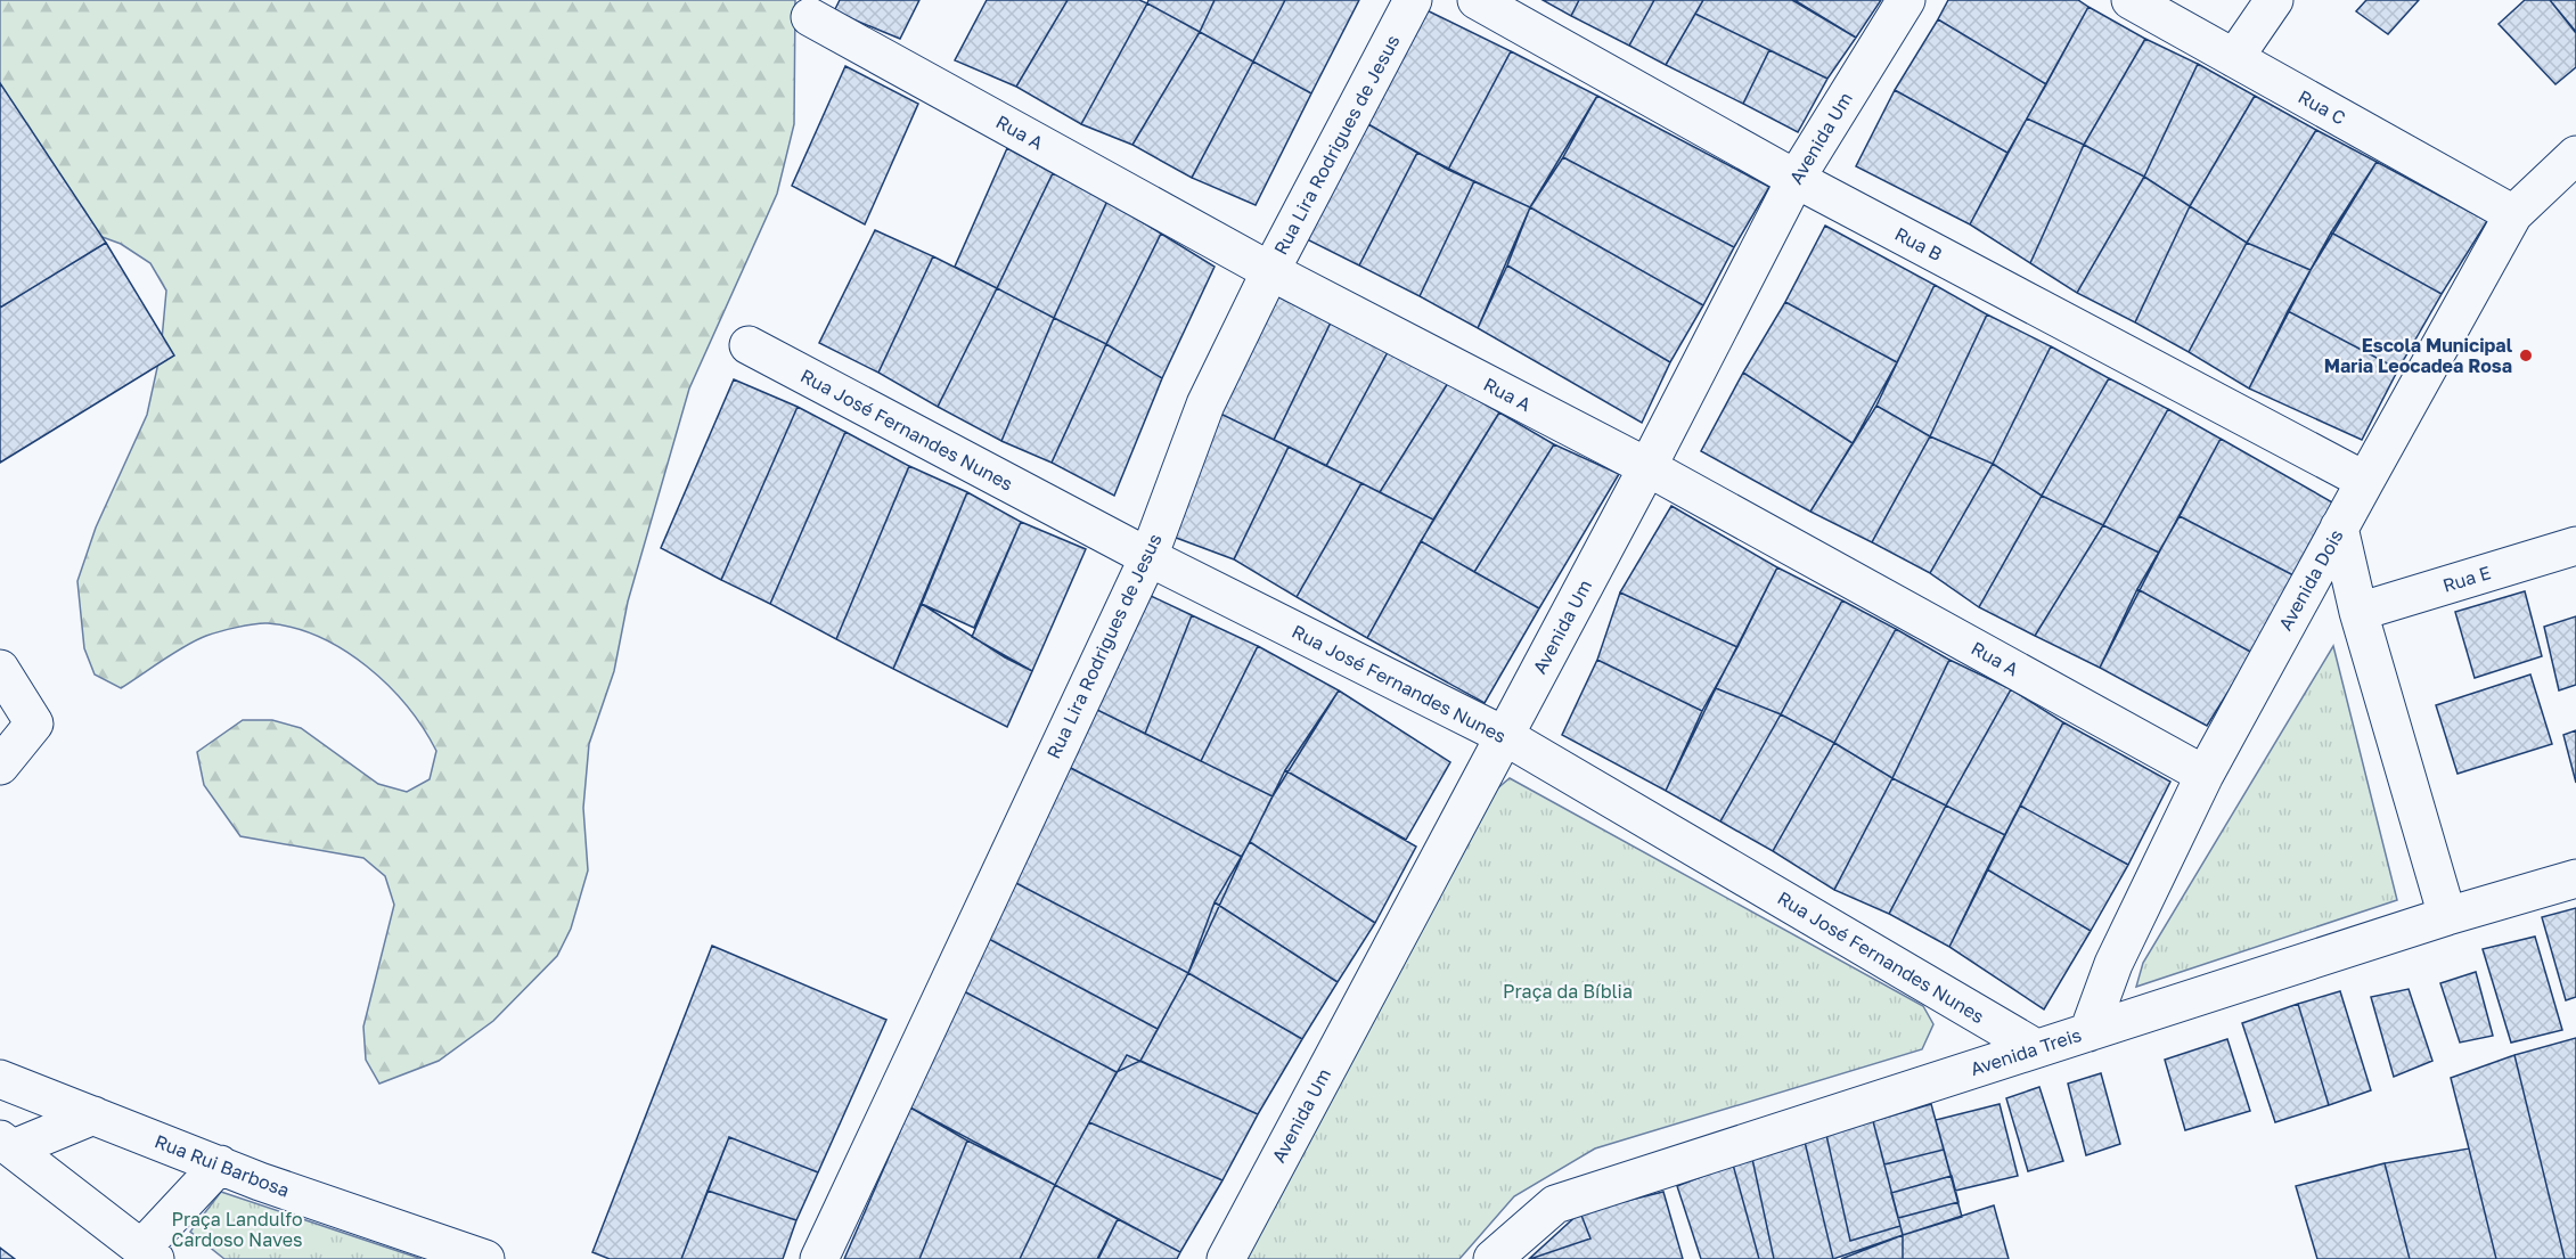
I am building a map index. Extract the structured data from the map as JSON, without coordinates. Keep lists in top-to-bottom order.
{
  "streets": {
    "street": [
      "Rua C",
      "Rua A",
      "Avenida Um",
      "Rua Lira Rodrigues de Jesus",
      "Rua B",
      "Rua José Fernandes Nunes",
      "Rua E",
      "Avenida Dois",
      "Avenida Treis",
      "Rua Rui Barbosa"
    ]
  },
  "crossings": [
    ["Rua C", "Avenida Dois"],
    ["Rua A", "Avenida Um"],
    ["Rua A", "Rua Lira Rodrigues de Jesus"],
    ["Rua A", "Avenida Dois"],
    ["Avenida Um", "Rua B"],
    ["Avenida Um", "Rua José Fernandes Nunes"],
    ["Rua Lira Rodrigues de Jesus", "Rua José Fernandes Nunes"],
    ["Rua B", "Avenida Dois"],
    ["Rua José Fernandes Nunes", "Avenida Treis"],
    ["Avenida Dois", "Avenida Treis"]
  ],
  "parks": ["Praça da Bíblia", "Praça Landulfo Cardoso Naves"],
  "places": ["Escola Municipal Maria Leocadea Rosa"]
}
